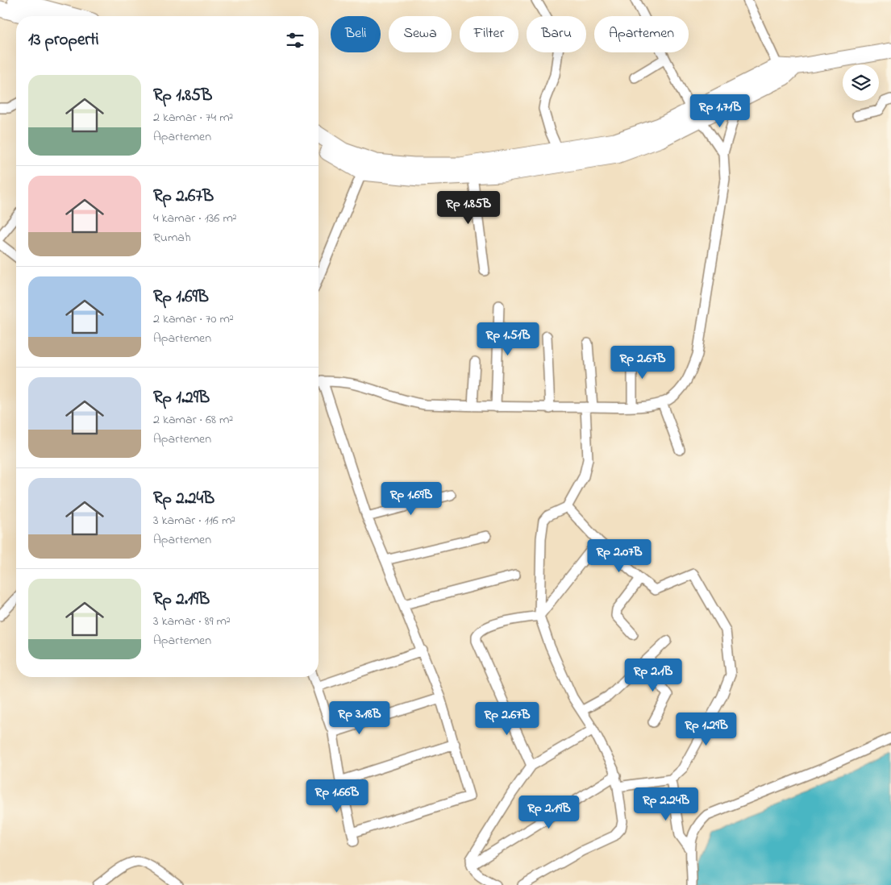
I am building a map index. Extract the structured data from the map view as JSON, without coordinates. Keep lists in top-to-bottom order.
{
  "page": {
    "chip": [
      "Beli",
      "Sewa",
      "Filter",
      "Baru",
      "Apartemen"
    ],
    "heading": "13 properti",
    "list": [
      {
        "name": "Rp 1.85B",
        "note": "2 kamar · 74 m² · Apartemen"
      },
      {
        "name": "Rp 2.67B",
        "note": "4 kamar · 136 m² · Rumah"
      },
      {
        "name": "Rp 1.69B",
        "note": "2 kamar · 70 m² · Apartemen"
      },
      {
        "name": "Rp 1.29B",
        "note": "2 kamar · 68 m² · Apartemen"
      },
      {
        "name": "Rp 2.24B",
        "note": "3 kamar · 116 m² · Apartemen"
      },
      {
        "name": "Rp 2.19B",
        "note": "3 kamar · 89 m² · Apartemen"
      }
    ],
    "price": [
      "Rp 1.71B",
      "Rp 1.85B",
      "Rp 1.51B",
      "Rp 2.67B",
      "Rp 1.69B",
      "Rp 2.07B",
      "Rp 2.1B",
      "Rp 3.18B",
      "Rp 2.67B",
      "Rp 1.29B",
      "Rp 1.66B",
      "Rp 2.24B",
      "Rp 2.19B"
    ]
  }
}
